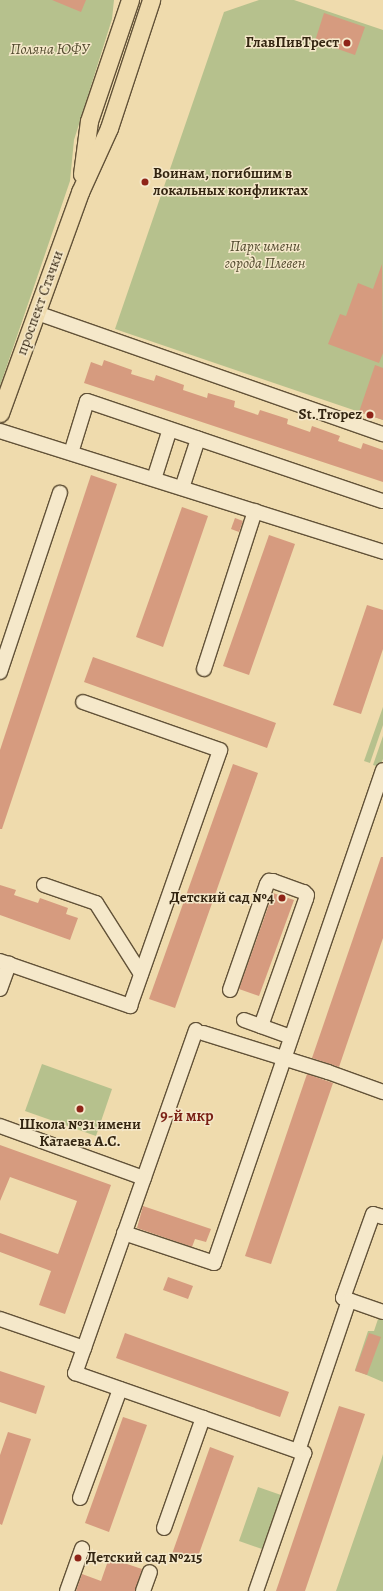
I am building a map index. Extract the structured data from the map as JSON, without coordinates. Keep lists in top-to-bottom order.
{
  "streets": {
    "main road": ["проспект Стачки"]
  },
  "districts": ["9-й мкр"],
  "parks": ["Поляна ЮФУ", "Парк имени города Плевен"],
  "places": [
    "ГлавПивТрест",
    "Воинам, погибшим в локальных конфликтах",
    "St. Tropez",
    "Детский сад №4",
    "Школа №31 имени Катаева А.С.",
    "Детский сад №215"
  ]
}
